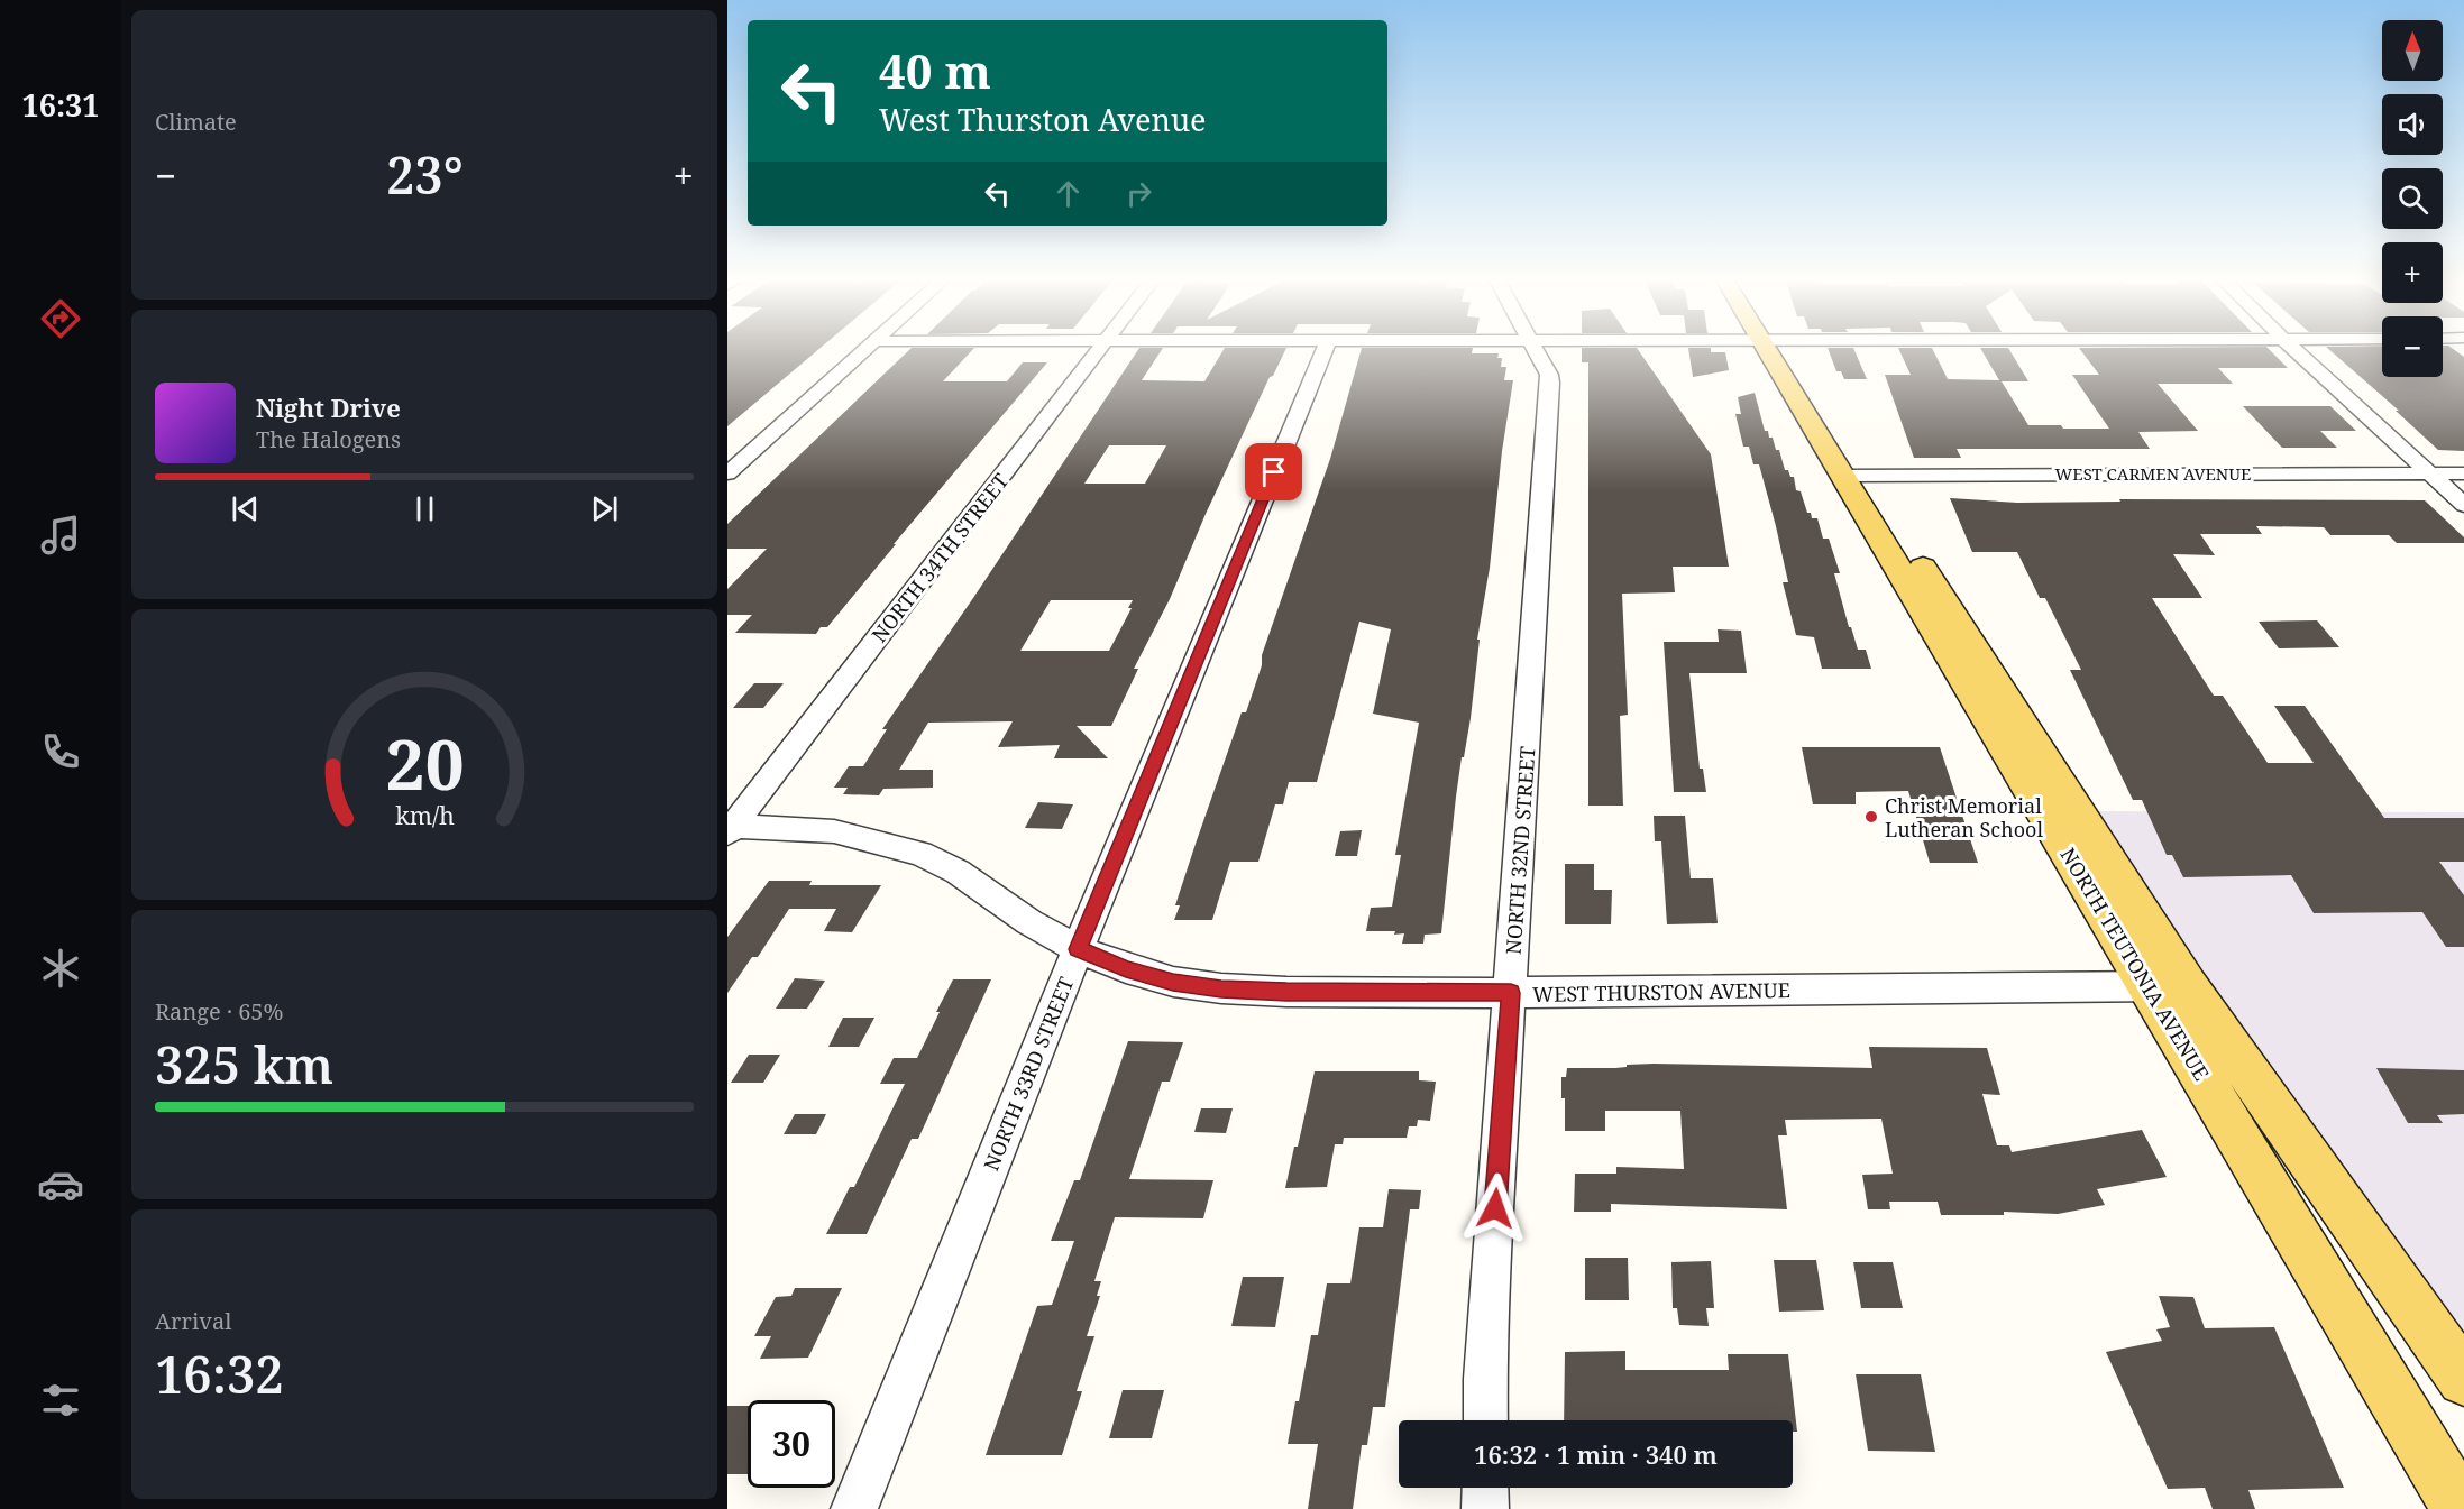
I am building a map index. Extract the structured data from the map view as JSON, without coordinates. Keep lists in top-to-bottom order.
{
  "streets": {
    "main road": ["NORTH TEUTONIA AVENUE"],
    "street": [
      "WEST CARMEN AVENUE",
      "NORTH 34TH STREET",
      "NORTH 32ND STREET",
      "WEST THURSTON AVENUE",
      "NORTH 33RD STREET"
    ]
  },
  "crossings": [
    ["WEST CARMEN AVENUE", "NORTH TEUTONIA AVENUE"],
    ["NORTH 34TH STREET", "WEST THURSTON AVENUE"],
    ["NORTH 32ND STREET", "WEST THURSTON AVENUE"],
    ["NORTH TEUTONIA AVENUE", "WEST THURSTON AVENUE"],
    ["WEST THURSTON AVENUE", "NORTH 33RD STREET"]
  ],
  "places": ["Christ Memorial Lutheran School"],
  "north": "top",
  "page": {
    "tabs": "16:31",
    "tile": [
      "Climate",
      ["Range · 65%", "325 km"],
      ["Arrival", "16:32"]
    ],
    "map_buttons": ["+", "−"],
    "turn": ["40 m", "West Thurston Avenue"],
    "heat": ["−", "23°", "+"],
    "song": ["Night Drive", "The Halogens"],
    "limit": "30",
    "trip": "16:32 · 1 min · 340 m",
    "gauge": ["20", "km/h"]
  }
}
